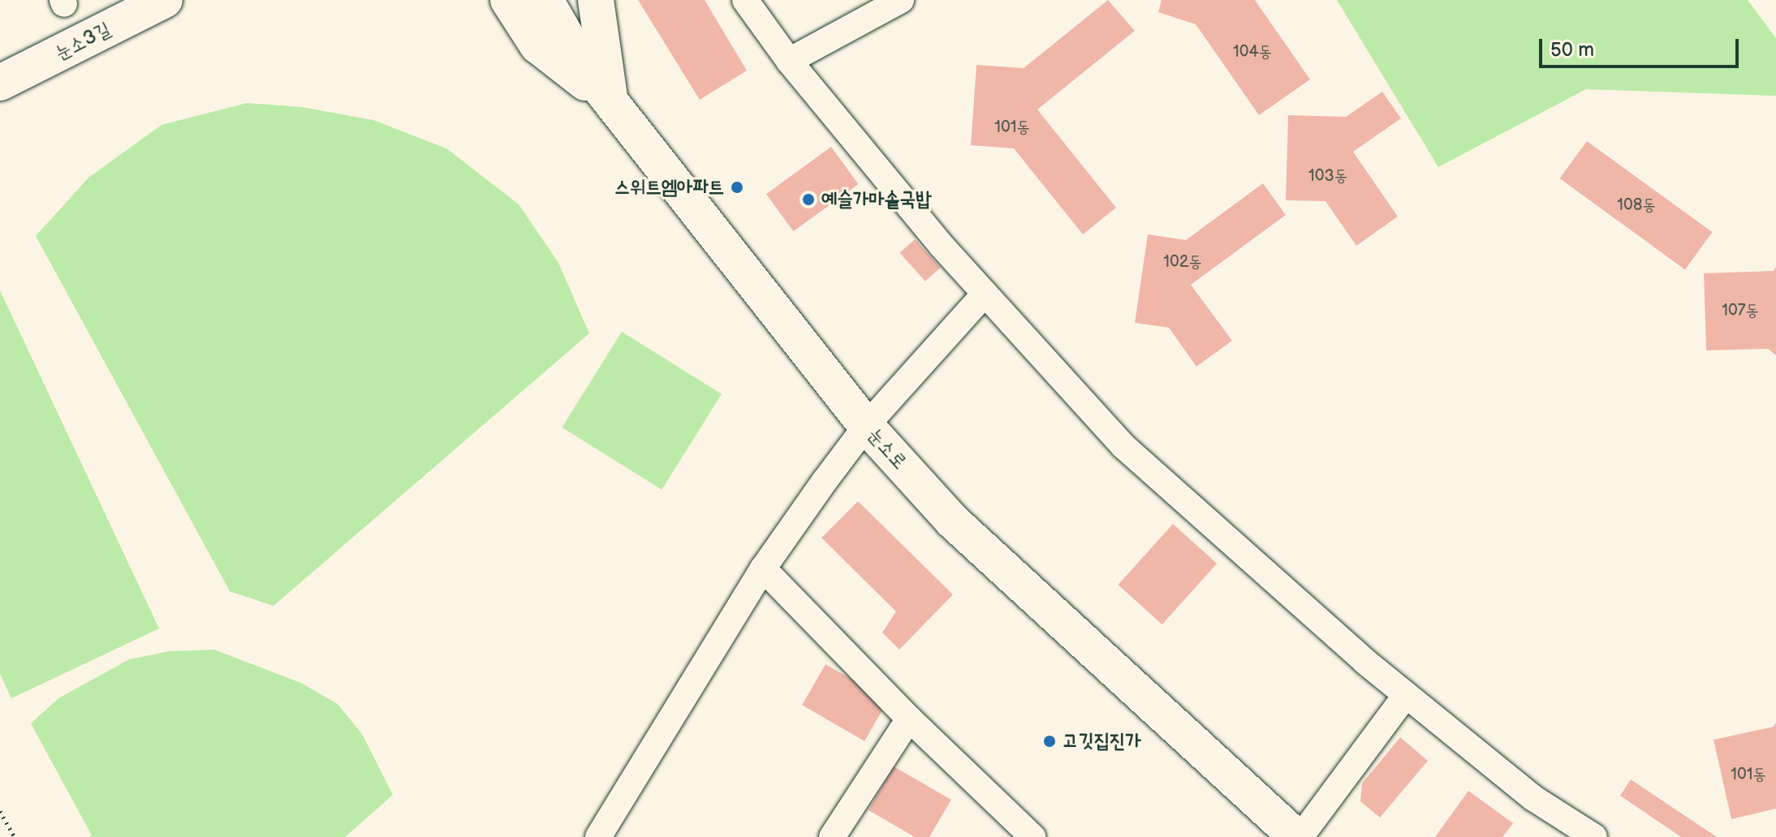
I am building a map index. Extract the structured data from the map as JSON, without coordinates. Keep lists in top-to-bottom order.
{
  "streets": {
    "street": ["눈소3길", "눈소로"]
  },
  "places": ["스위트엠아파트", "예슬가마솥국밥", "고깃집진가"],
  "house_numbers": [
    "104동",
    "101동",
    "103동",
    "108동",
    "102동",
    "107동",
    "101동"
  ],
  "scale_bar": "50 m"
}
